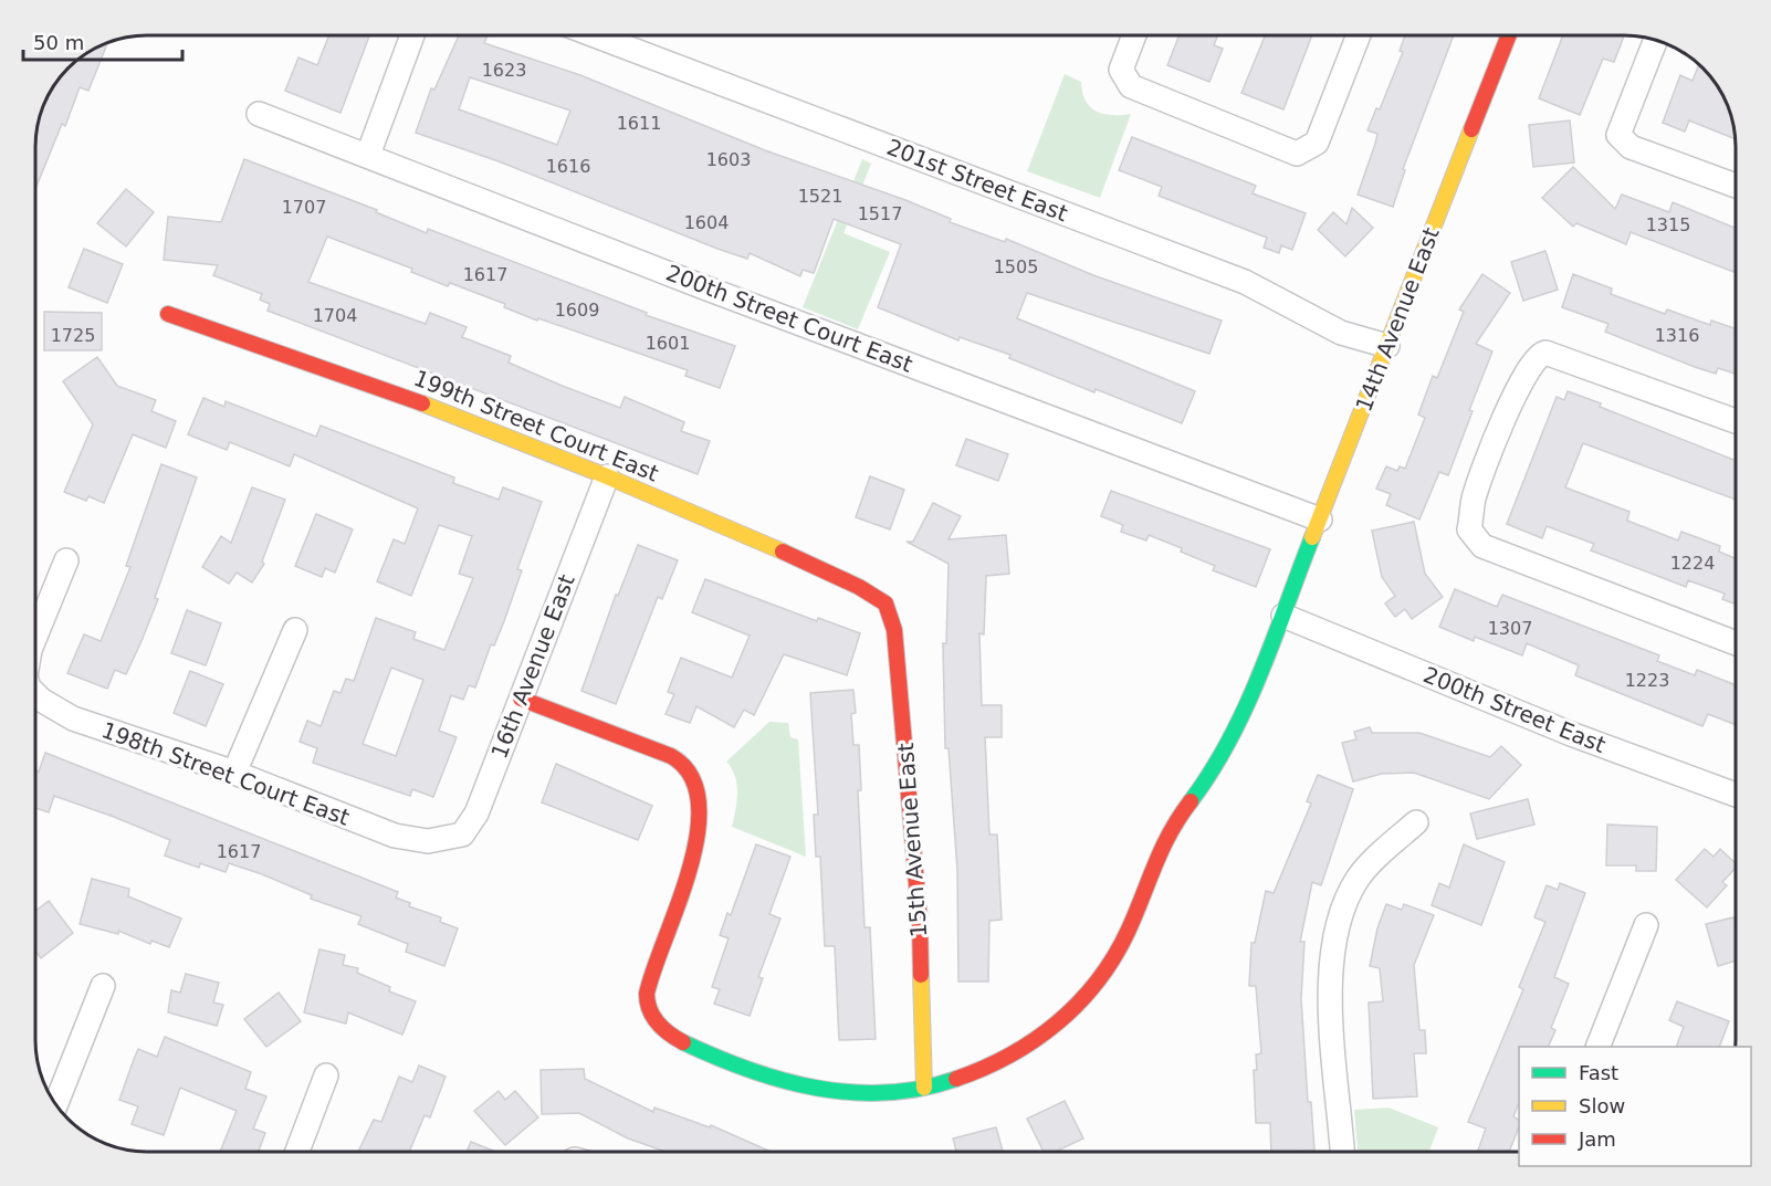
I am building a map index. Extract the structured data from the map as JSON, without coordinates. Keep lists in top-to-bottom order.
{
  "streets": {
    "street": [
      "201st Street East",
      "200th Street Court East",
      "14th Avenue East",
      "199th Street Court East",
      "16th Avenue East",
      "200th Street East",
      "198th Street Court East",
      "15th Avenue East"
    ]
  },
  "crossings": [
    ["201st Street East", "14th Avenue East"],
    ["200th Street Court East", "14th Avenue East"],
    ["14th Avenue East", "16th Avenue East"],
    ["14th Avenue East", "200th Street East"],
    ["14th Avenue East", "15th Avenue East"],
    ["199th Street Court East", "16th Avenue East"],
    ["199th Street Court East", "15th Avenue East"],
    ["16th Avenue East", "198th Street Court East"]
  ],
  "house_numbers": [
    "1623",
    "1611",
    "1603",
    "1616",
    "1521",
    "1707",
    "1517",
    "1604",
    "1315",
    "1505",
    "1617",
    "1609",
    "1704",
    "1725",
    "1316",
    "1601",
    "1224",
    "1307",
    "1223",
    "1617"
  ],
  "legend": ["Fast", "Slow", "Jam"],
  "scale_bar": "50 m"
}
